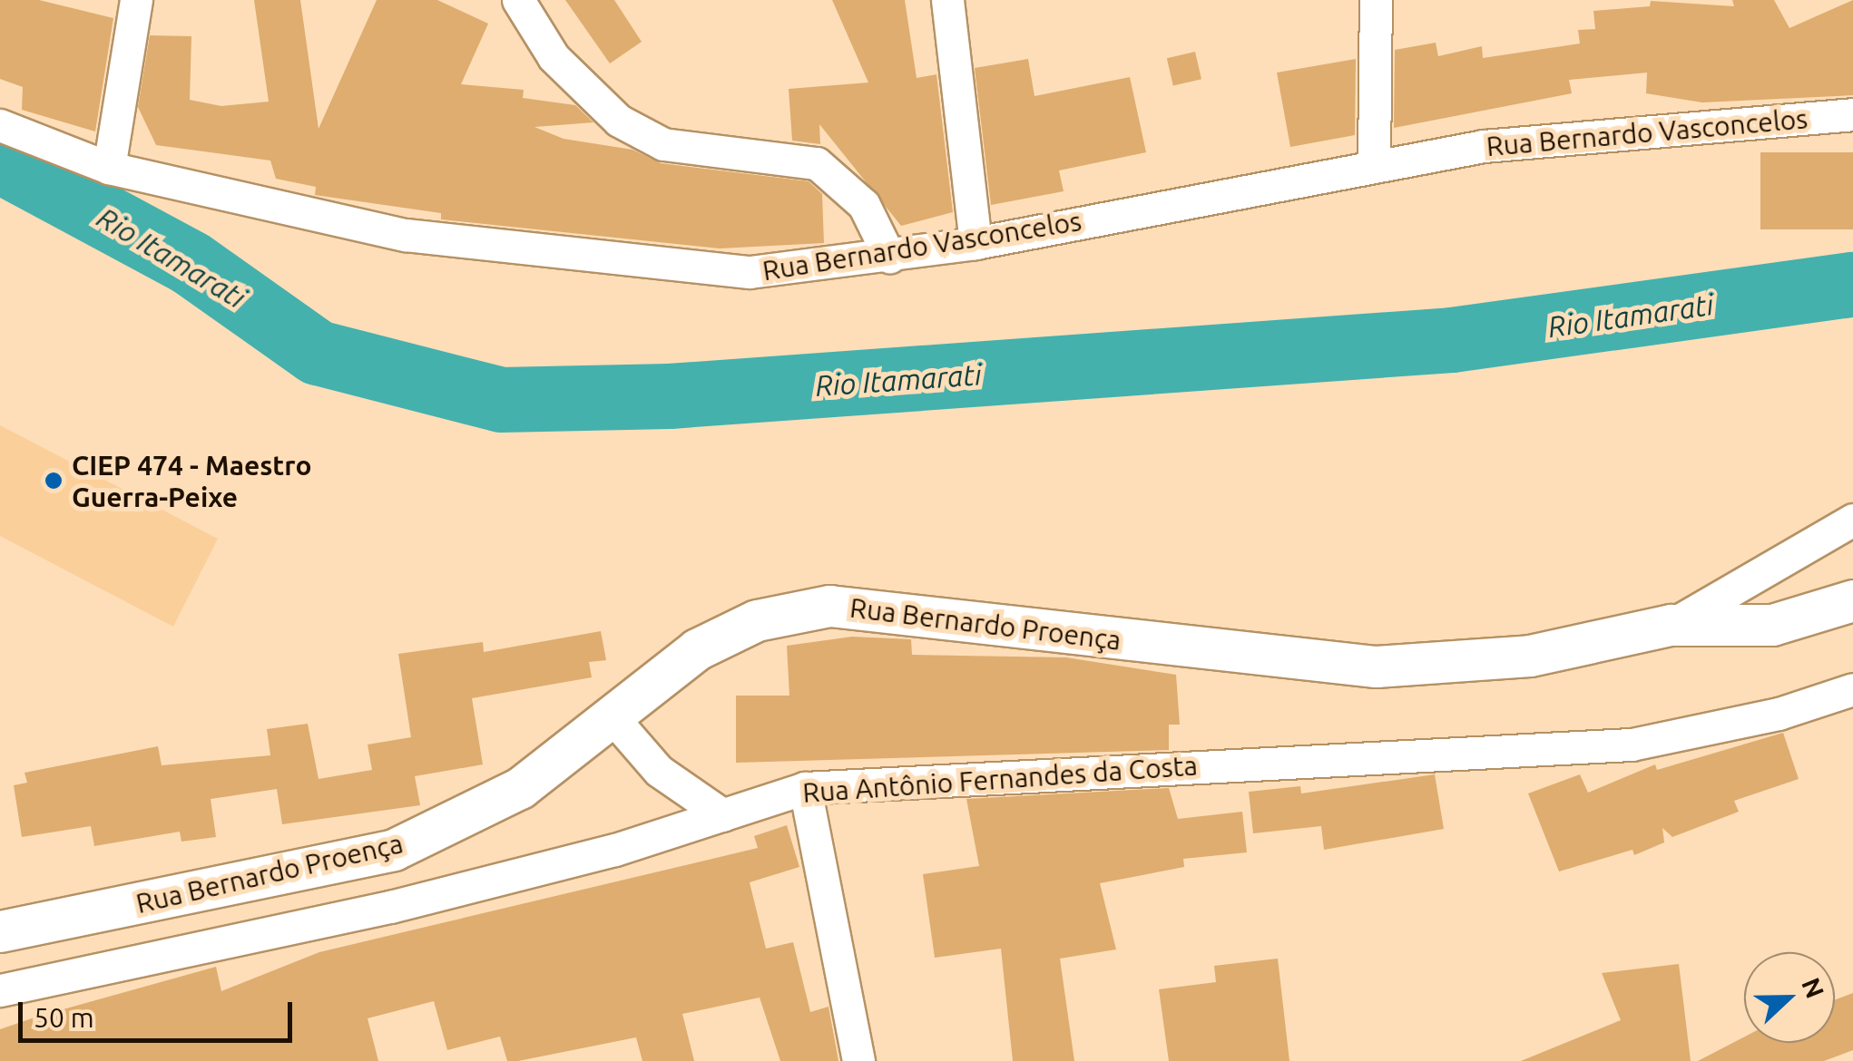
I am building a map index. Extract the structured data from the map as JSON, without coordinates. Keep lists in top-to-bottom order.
{
  "streets": {
    "street": ["Rua Bernardo Vasconcelos", "Rua Bernardo Proença", "Rua Antônio Fernandes da Costa"]
  },
  "water": ["Rio Itamarati"],
  "places": ["CIEP 474 - Maestro Guerra-Peixe"],
  "scale_bar": "50 m",
  "north": "right"
}
